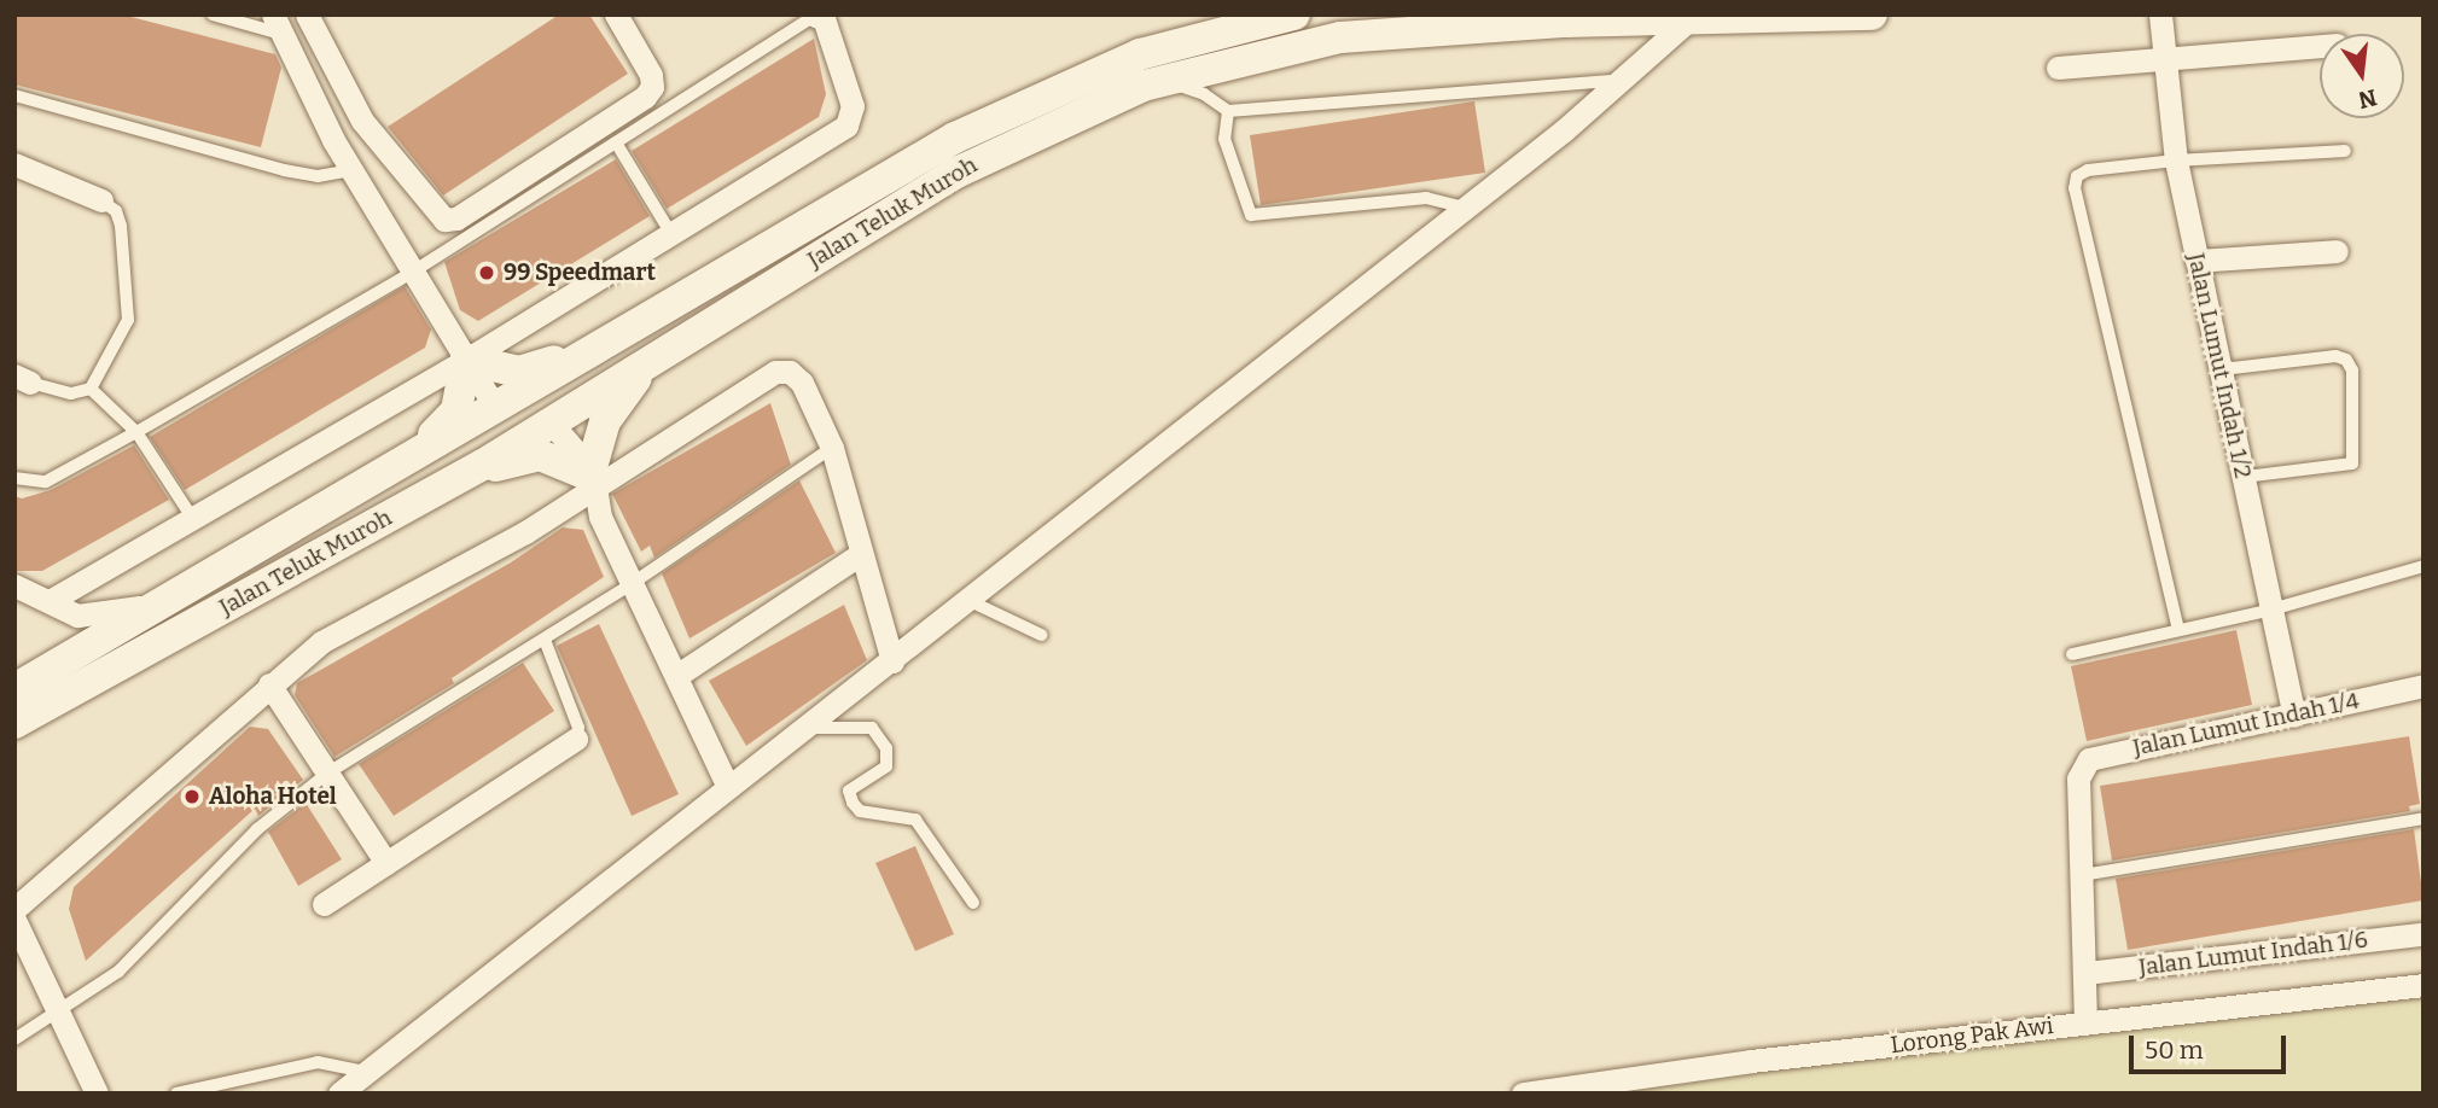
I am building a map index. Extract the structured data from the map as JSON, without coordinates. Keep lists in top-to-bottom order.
{
  "streets": {
    "main road": ["Jalan Teluk Muroh"],
    "street": [
      "Jalan Lumut Indah 1/2",
      "Jalan Lumut Indah 1/4",
      "Jalan Lumut Indah 1/6",
      "Lorong Pak Awi"
    ]
  },
  "crossings": [
    ["Jalan Lumut Indah 1/2", "Jalan Lumut Indah 1/4"]
  ],
  "places": ["99 Speedmart", "Aloha Hotel"],
  "scale_bar": "50 m",
  "north": "bottom"
}
